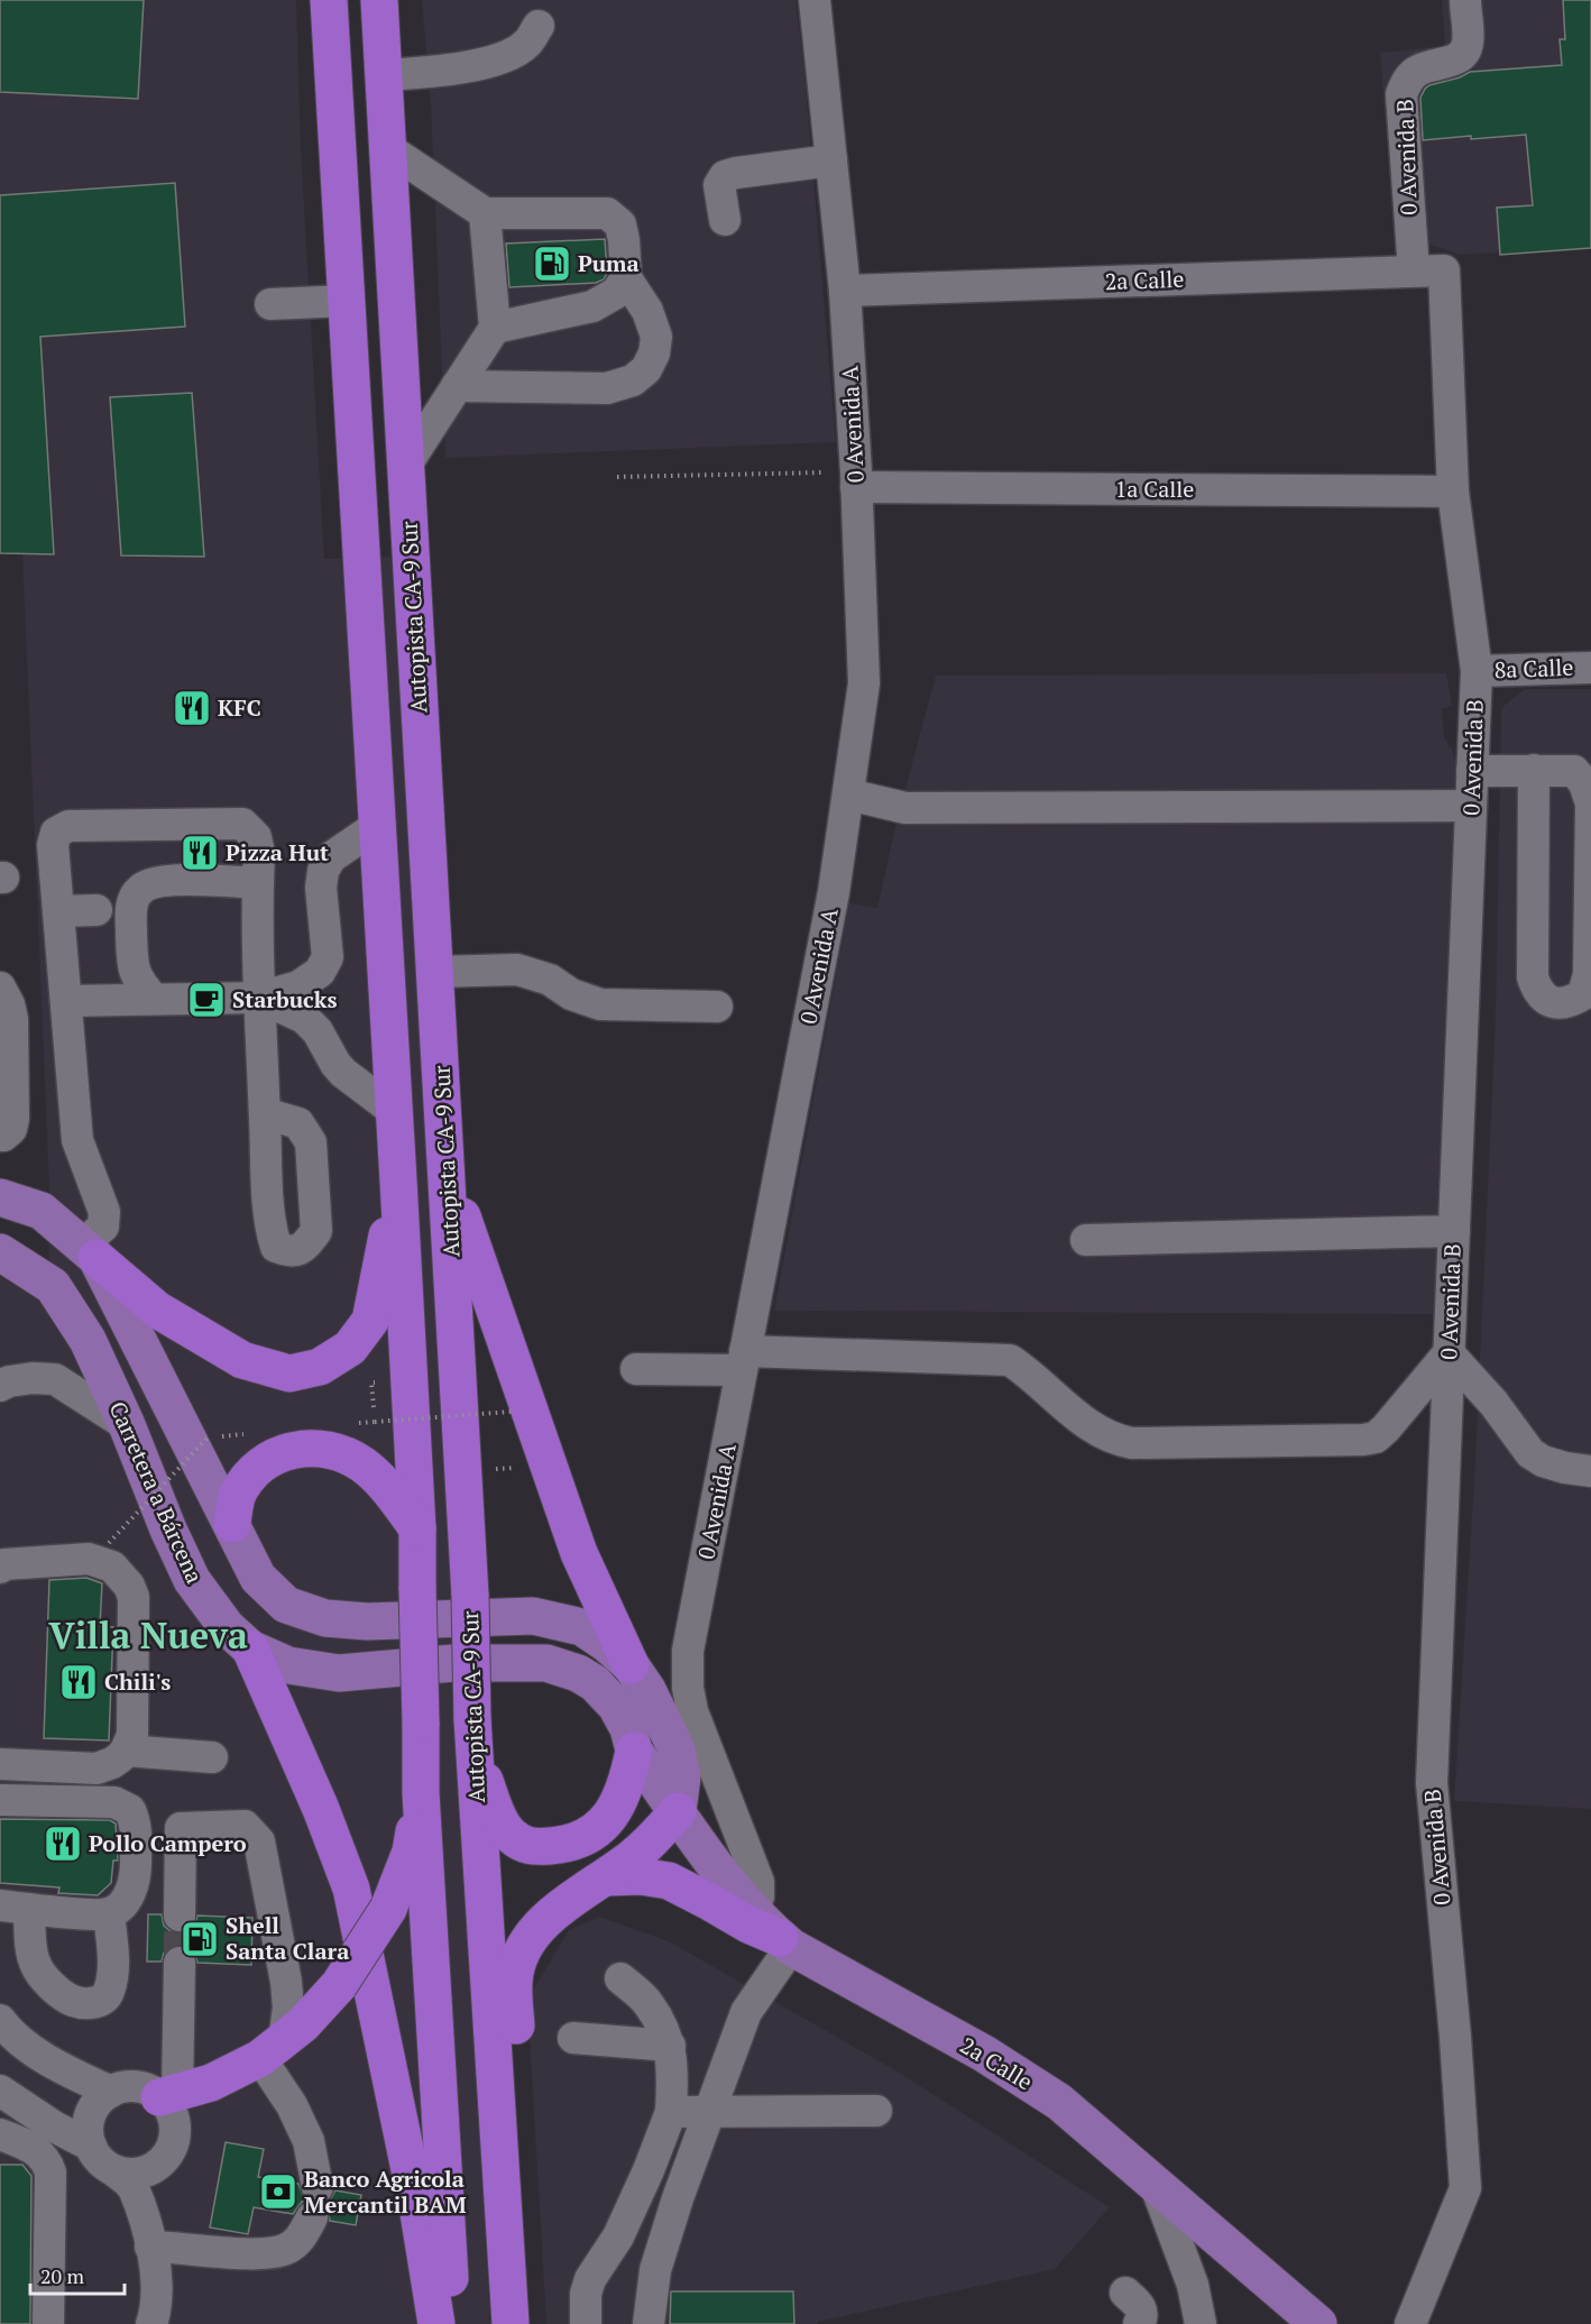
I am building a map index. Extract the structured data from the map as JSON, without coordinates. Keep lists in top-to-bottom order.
{
  "streets": {
    "highway": ["Autopista CA-9 Sur"],
    "main road": ["2a Calle", "Carretera a Bárcena"],
    "street": [
      "0 Avenida B",
      "0 Avenida A",
      "1a Calle",
      "8a Calle"
    ]
  },
  "crossings": [
    ["0 Avenida B", "2a Calle"],
    ["0 Avenida B", "1a Calle"],
    ["0 Avenida B", "8a Calle"],
    ["2a Calle", "0 Avenida A"],
    ["2a Calle", "Carretera a Bárcena"],
    ["0 Avenida A", "1a Calle"]
  ],
  "districts": ["Villa Nueva"],
  "places": {
    "fuel station": ["Puma", "Shell Santa Clara"],
    "restaurant": [
      "KFC",
      "Pizza Hut",
      "Chili's",
      "Pollo Campero"
    ],
    "cafe": ["Starbucks"],
    "bank": ["Banco Agricola Mercantil BAM"]
  },
  "scale_bar": "20 m"
}
